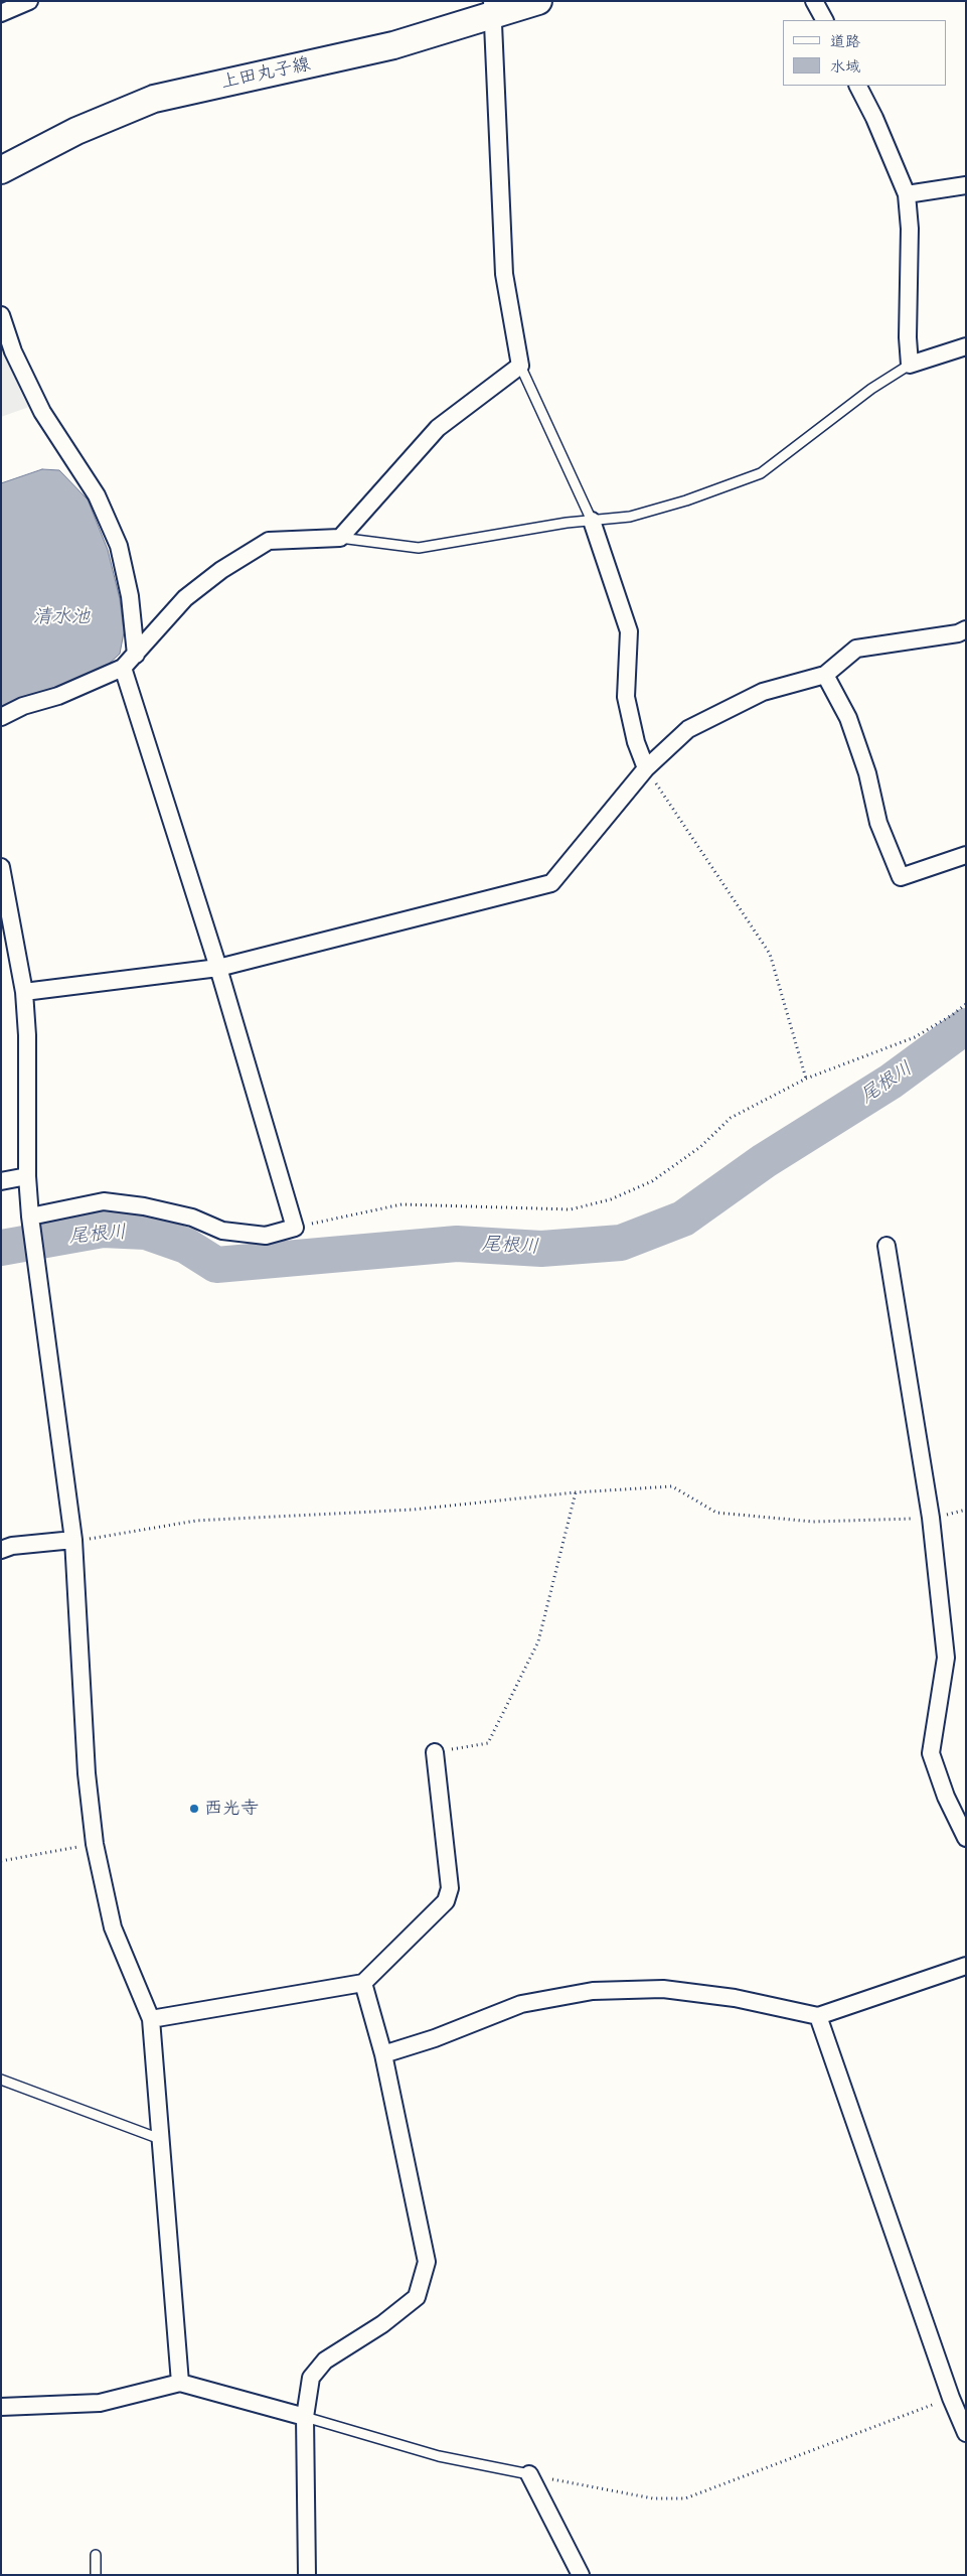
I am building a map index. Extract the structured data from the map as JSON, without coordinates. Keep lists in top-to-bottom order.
{
  "streets": {
    "main road": ["上田丸子線"]
  },
  "water": ["清水池", "尾根川"],
  "places": ["西光寺"],
  "legend": ["道路", "水域"]
}
